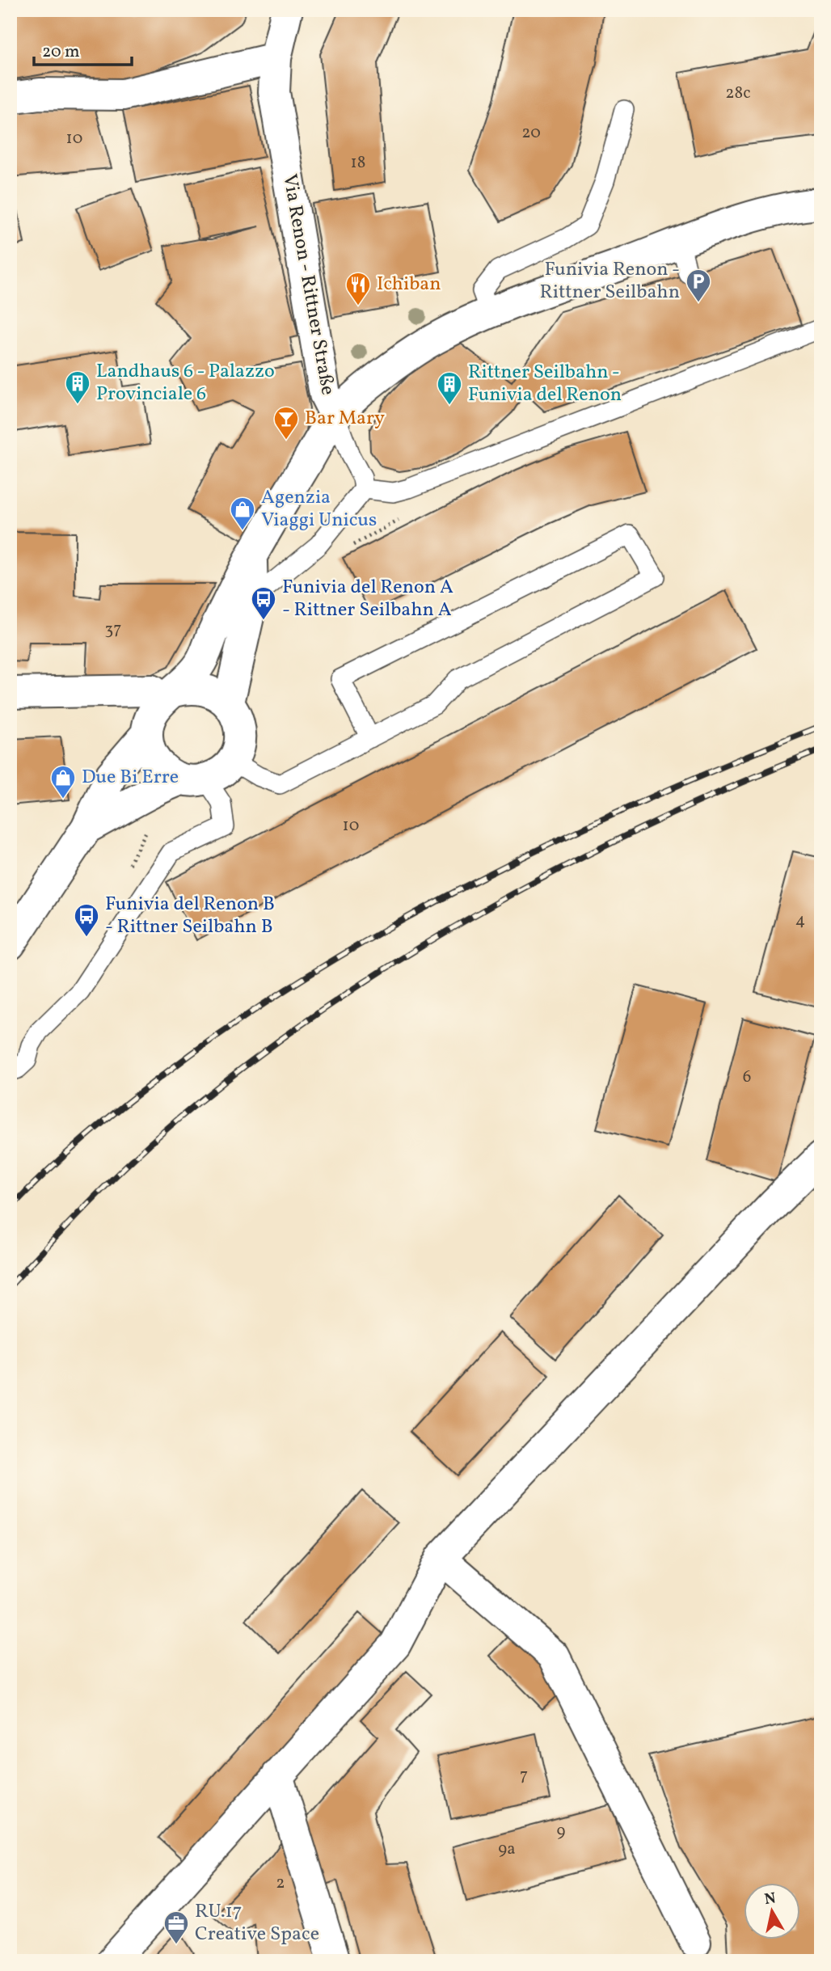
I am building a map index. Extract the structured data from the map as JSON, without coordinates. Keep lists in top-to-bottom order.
{
  "streets": {
    "street": ["Via Renon - Rittner Straße"]
  },
  "places": {
    "parking": ["Funivia Renon - Rittner Seilbahn"],
    "restaurant": ["Ichiban"],
    "building": ["Landhaus 6 - Palazzo Provinciale 6", "Rittner Seilbahn - Funivia del Renon"],
    "bar": ["Bar Mary"],
    "shop": ["Agenzia Viaggi Unicus", "Due Bi Erre"],
    "bus stop": ["Funivia del Renon A - Rittner Seilbahn A", "Funivia del Renon B - Rittner Seilbahn B"],
    "office": ["RU.17 Creative Space"]
  },
  "house_numbers": [
    "28c",
    "20",
    "10",
    "18",
    "37",
    "10",
    "4",
    "6",
    "7",
    "9",
    "9a",
    "2"
  ],
  "scale_bar": "20 m",
  "north": "top"
}
